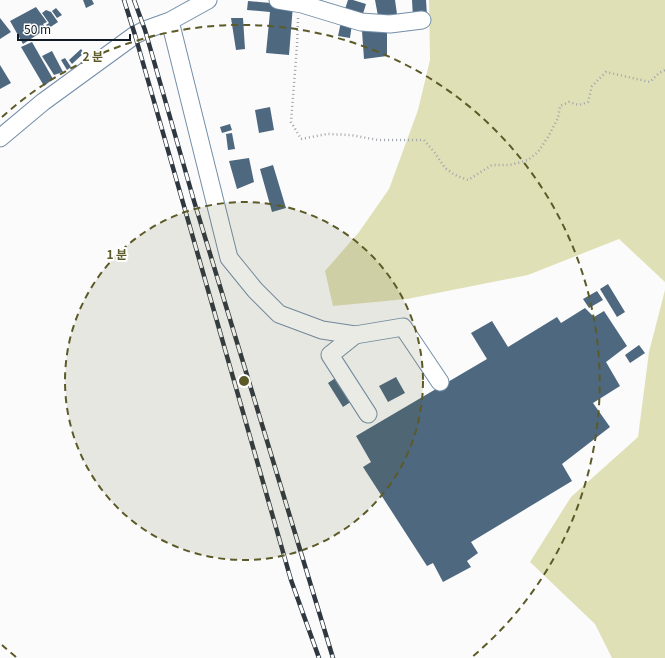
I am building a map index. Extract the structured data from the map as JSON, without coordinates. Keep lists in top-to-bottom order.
{
  "scale_bar": "50 m",
  "rings": ["2 분", "1 분"]
}
